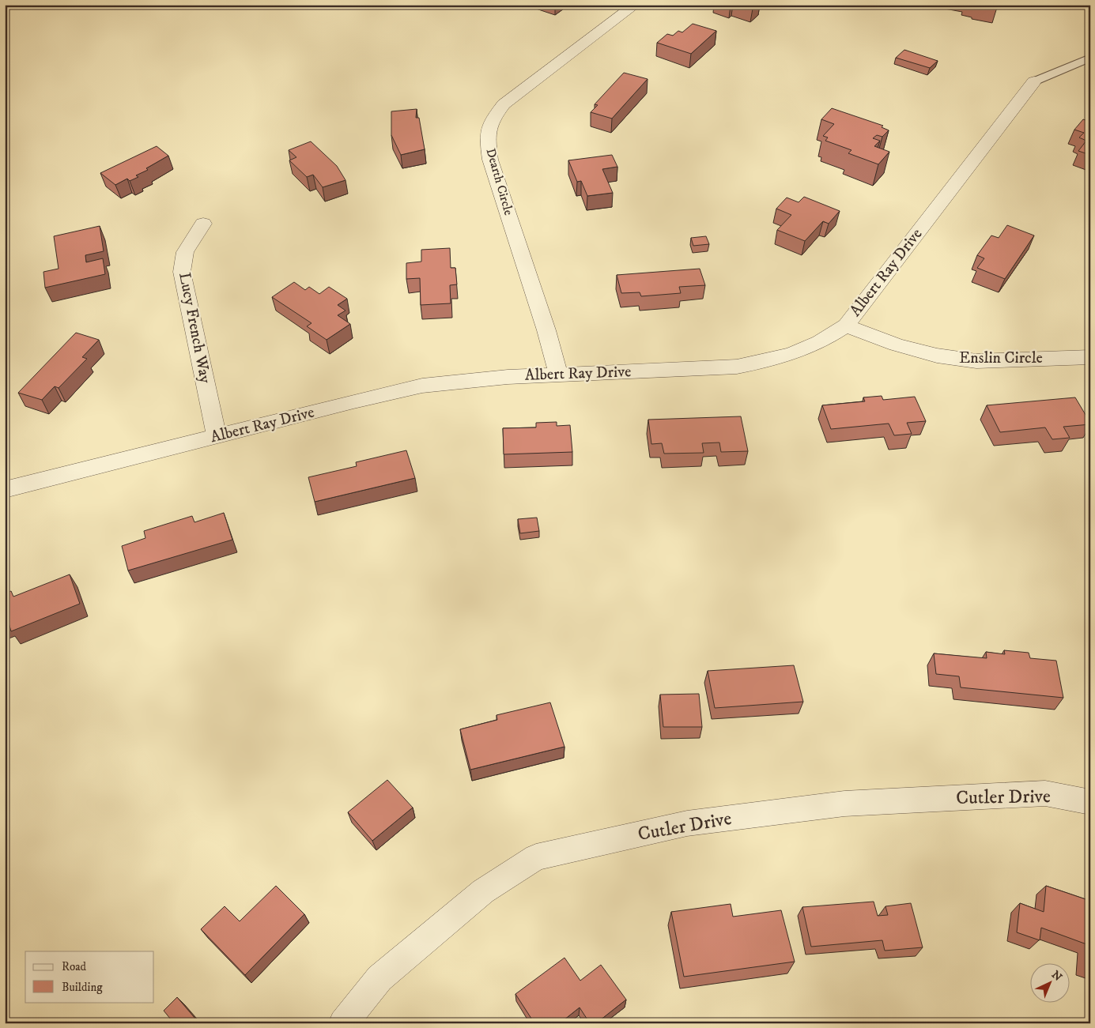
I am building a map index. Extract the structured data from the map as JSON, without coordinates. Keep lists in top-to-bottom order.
{
  "streets": {
    "street": [
      "Dearth Circle",
      "Albert Ray Drive",
      "Lucy French Way",
      "Enslin Circle",
      "Cutler Drive"
    ]
  },
  "crossings": [
    ["Dearth Circle", "Albert Ray Drive"],
    ["Albert Ray Drive", "Lucy French Way"],
    ["Albert Ray Drive", "Enslin Circle"]
  ],
  "legend": ["Road", "Building"],
  "north": "top right"
}
